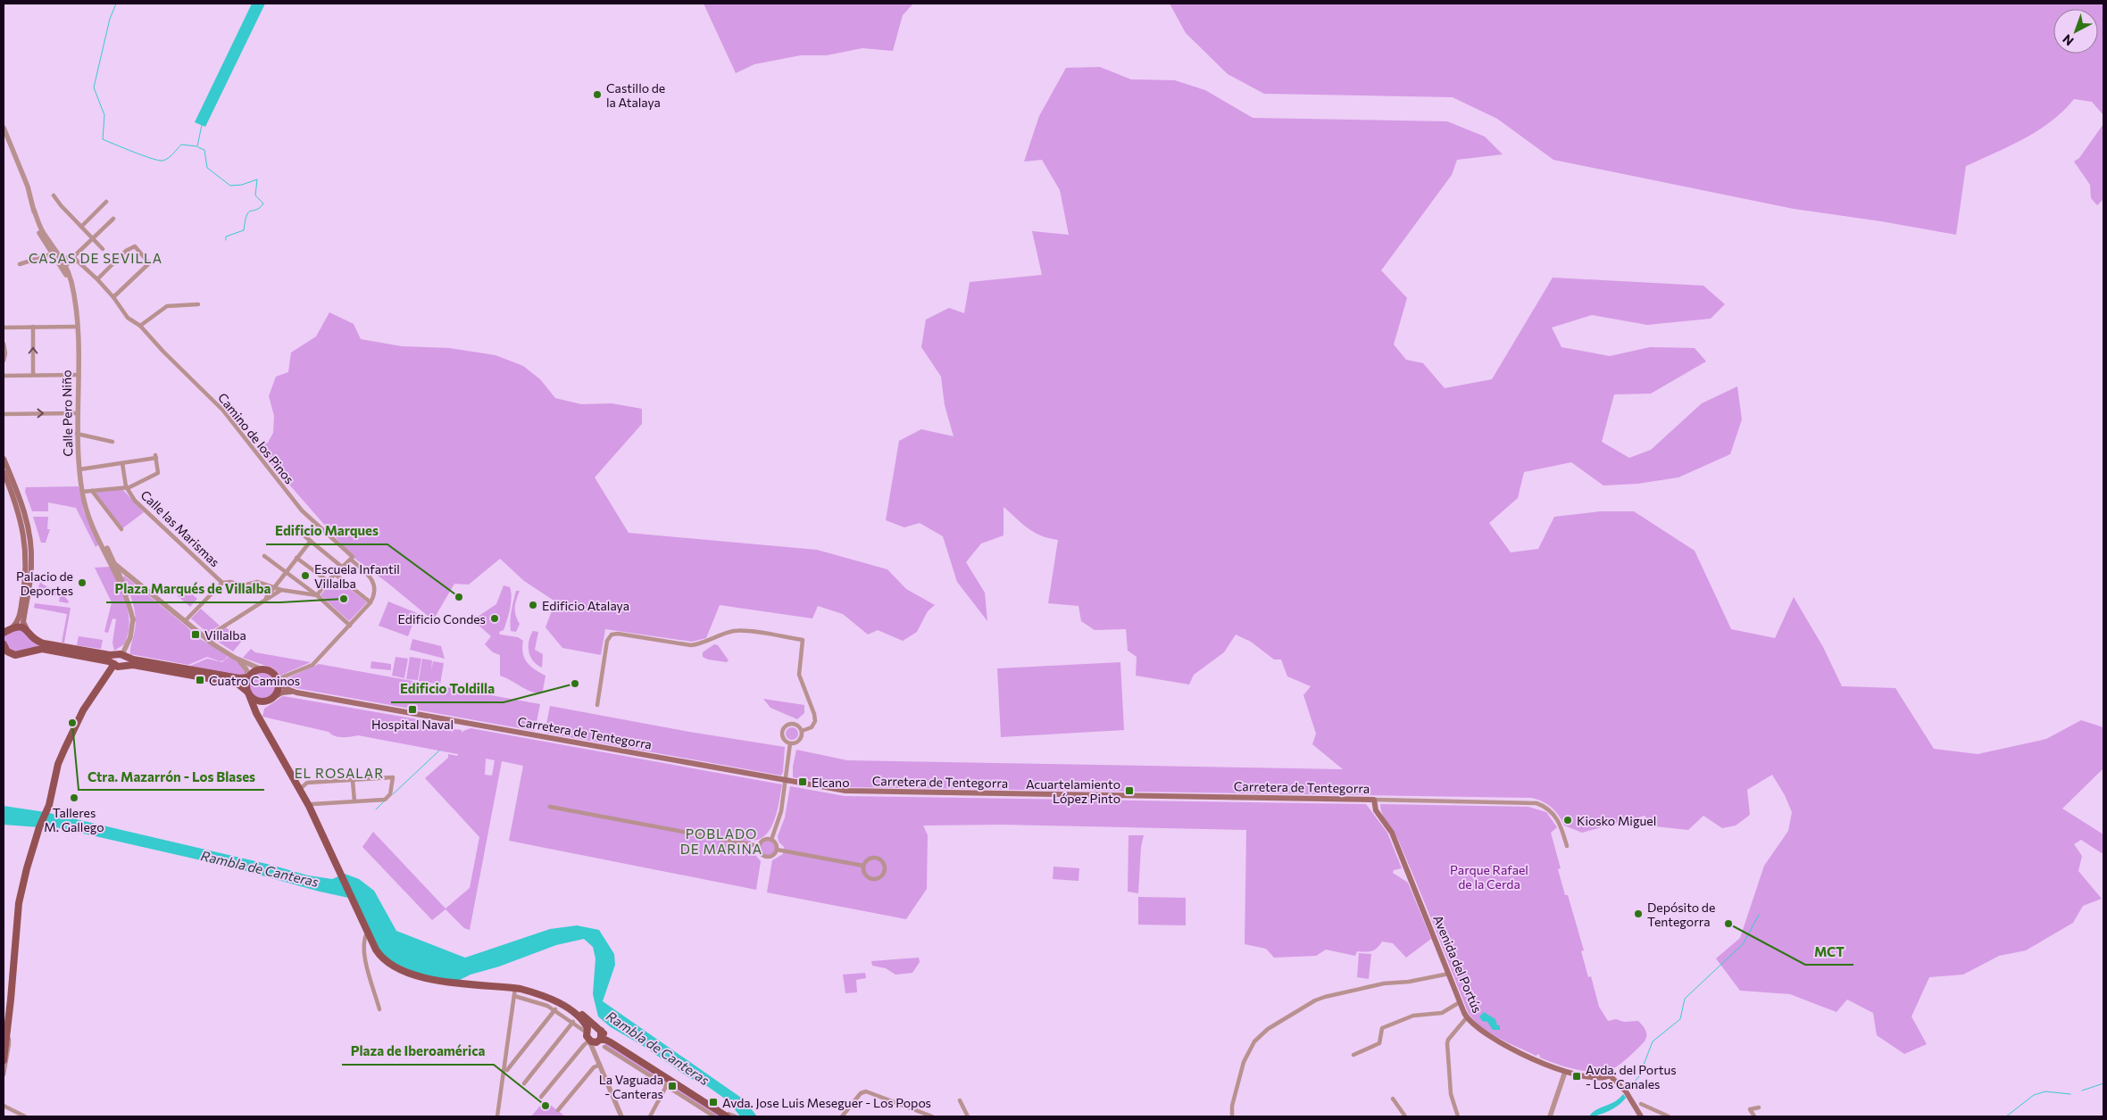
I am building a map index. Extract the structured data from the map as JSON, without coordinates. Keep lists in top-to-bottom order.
{
  "streets": {
    "main road": ["Carretera de Tentegorra", "Avenida del Portús"],
    "street": ["Calle Pero Niño", "Camino de los Pinos", "Calle las Marismas"]
  },
  "crossings": [
    ["Carretera de Tentegorra", "Avenida del Portús"]
  ],
  "districts": ["CASAS DE SEVILLA", "EL ROSALAR", "POBLADO DE MARINA"],
  "water": ["Rambla de Canteras"],
  "parks": ["Parque Rafael de la Cerda"],
  "places": {
    "other": [
      "Castillo de la Atalaya",
      "Escuela Infantil Villalba",
      "Palacio de Deportes",
      "Edificio Marques",
      "Plaza Marqués de Villalba",
      "Edificio Atalaya",
      "Edificio Condes",
      "Edificio Toldilla",
      "Ctra. Mazarrón - Los Blases",
      "Talleres M. Gallego",
      "Kiosko Miguel",
      "Depósito de Tentegorra",
      "MCT",
      "Plaza de Iberoamérica"
    ],
    "transit": [
      "Villalba",
      "Cuatro Caminos",
      "Hospital Naval",
      "Elcano",
      "Acuartelamiento López Pinto",
      "Avda. del Portus - Los Canales",
      "La Vaguada - Canteras",
      "Avda. Jose Luis Meseguer - Los Popos"
    ]
  },
  "north": "bottom left"
}
